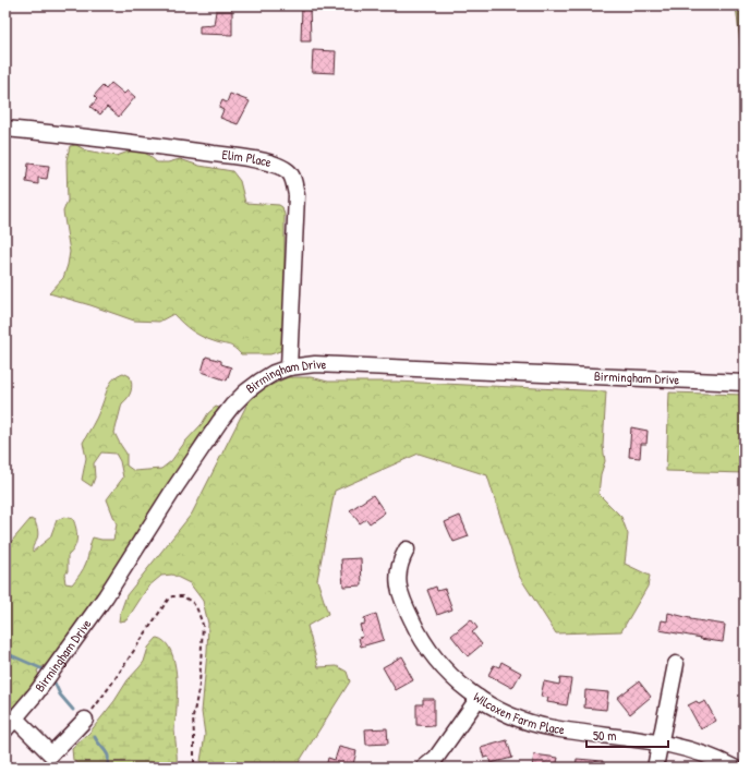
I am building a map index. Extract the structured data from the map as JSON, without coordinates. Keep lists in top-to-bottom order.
{
  "streets": {
    "street": ["Elim Place", "Birmingham Drive", "Wilcoxen Farm Place"]
  },
  "crossings": [
    ["Elim Place", "Birmingham Drive"]
  ],
  "scale_bar": "50 m"
}
